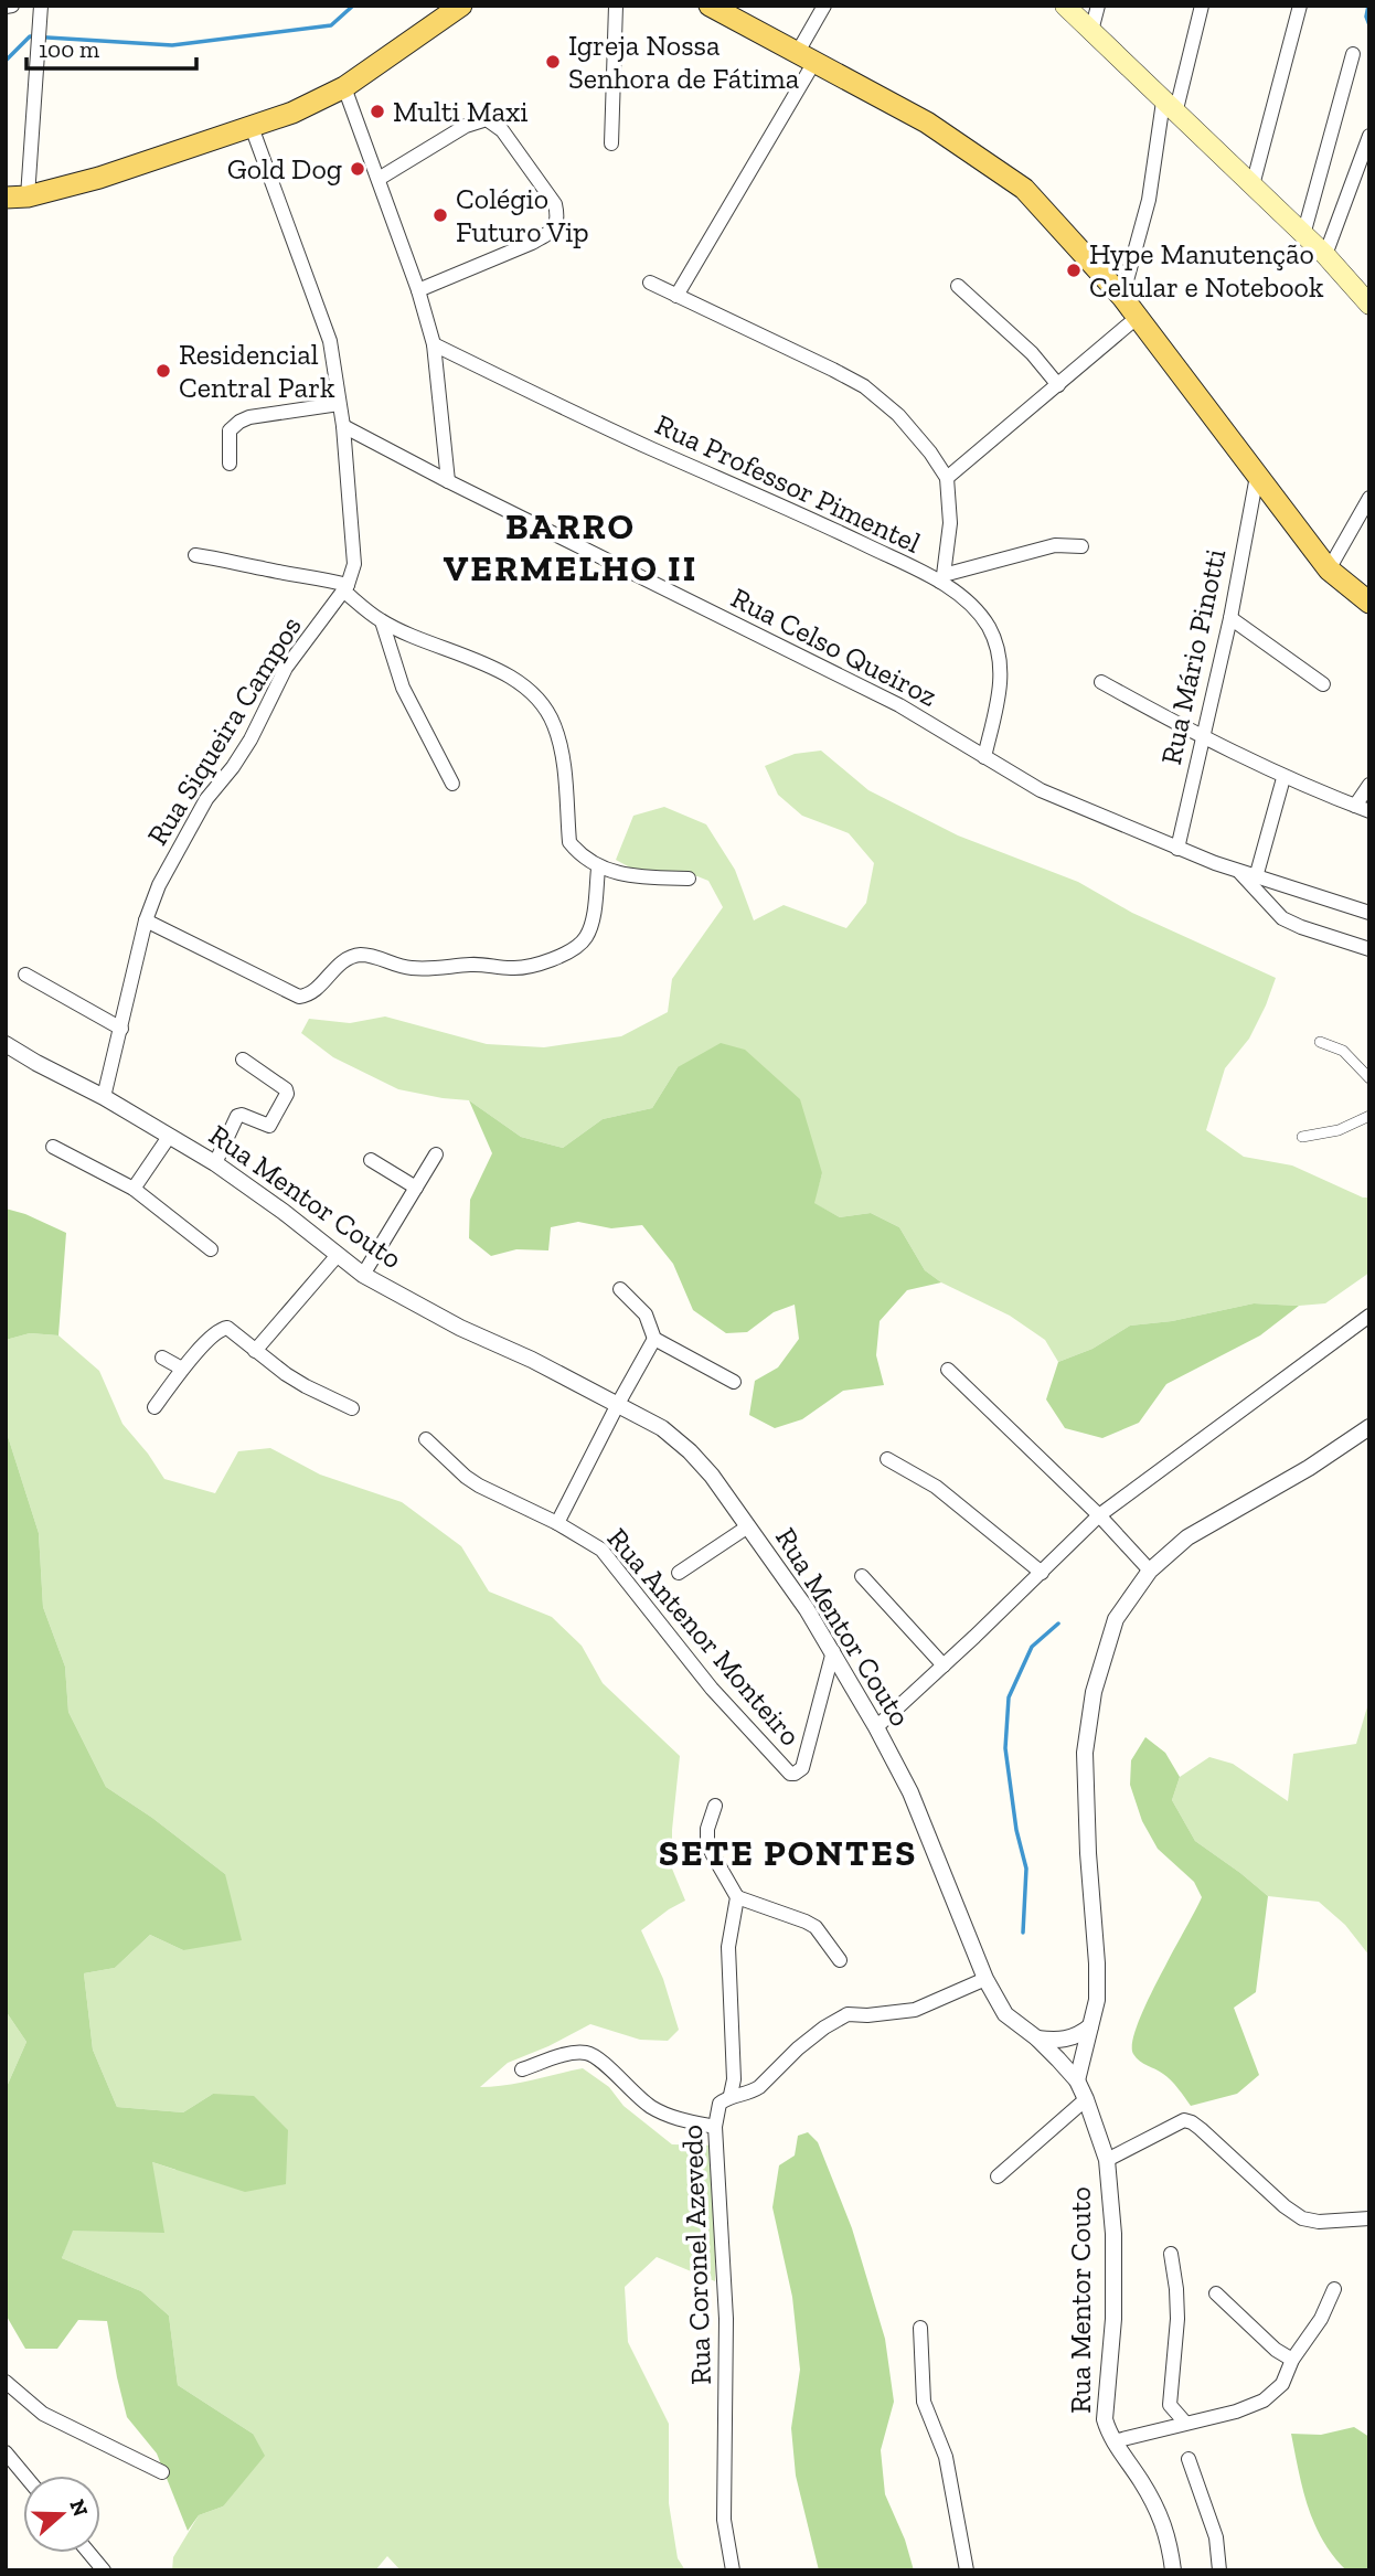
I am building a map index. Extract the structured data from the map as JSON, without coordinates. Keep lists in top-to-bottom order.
{
  "streets": {
    "street": [
      "Rua Professor Pimentel",
      "Rua Celso Queiroz",
      "Rua Mário Pinotti",
      "Rua Siqueira Campos",
      "Rua Mentor Couto",
      "Rua Antenor Monteiro",
      "Rua Coronel Azevedo"
    ]
  },
  "crossings": [
    ["Rua Professor Pimentel", "Rua Celso Queiroz"],
    ["Rua Celso Queiroz", "Rua Mário Pinotti"],
    ["Rua Celso Queiroz", "Rua Siqueira Campos"],
    ["Rua Siqueira Campos", "Rua Mentor Couto"],
    ["Rua Mentor Couto", "Rua Antenor Monteiro"],
    ["Rua Mentor Couto", "Rua Coronel Azevedo"]
  ],
  "districts": ["BARRO VERMELHO II", "SETE PONTES"],
  "places": [
    "Igreja Nossa Senhora de Fátima",
    "Multi Maxi",
    "Gold Dog",
    "Colégio Futuro Vip",
    "Hype Manutenção Celular e Notebook",
    "Residencial Central Park"
  ],
  "scale_bar": "100 m",
  "north": "right"
}
